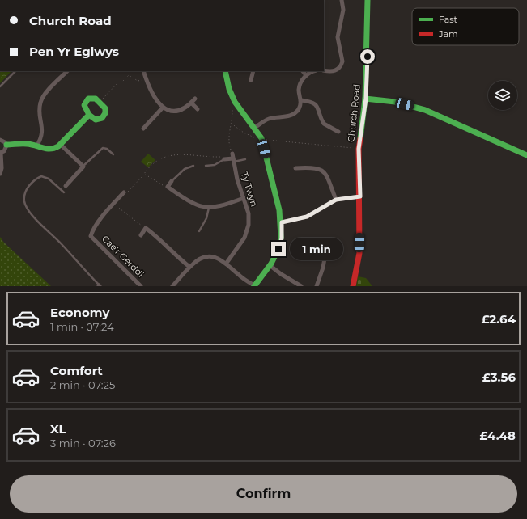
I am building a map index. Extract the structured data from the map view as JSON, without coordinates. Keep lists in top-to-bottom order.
{
  "streets": {
    "street": ["Church Road", "Ty Twyn", "Cae'r Gerddi"]
  },
  "legend": ["Fast", "Jam"],
  "page": {
    "banner": ["Church Road", "Pen Yr Eglwys"],
    "bubble": "1 min",
    "list": [
      {
        "name": "Economy",
        "note": "1 min · 07:24",
        "value": "£2.64"
      },
      {
        "name": "Comfort",
        "note": "2 min · 07:25",
        "value": "£3.56"
      },
      {
        "name": "XL",
        "note": "3 min · 07:26",
        "value": "£4.48"
      }
    ],
    "buttons": "Confirm"
  }
}
